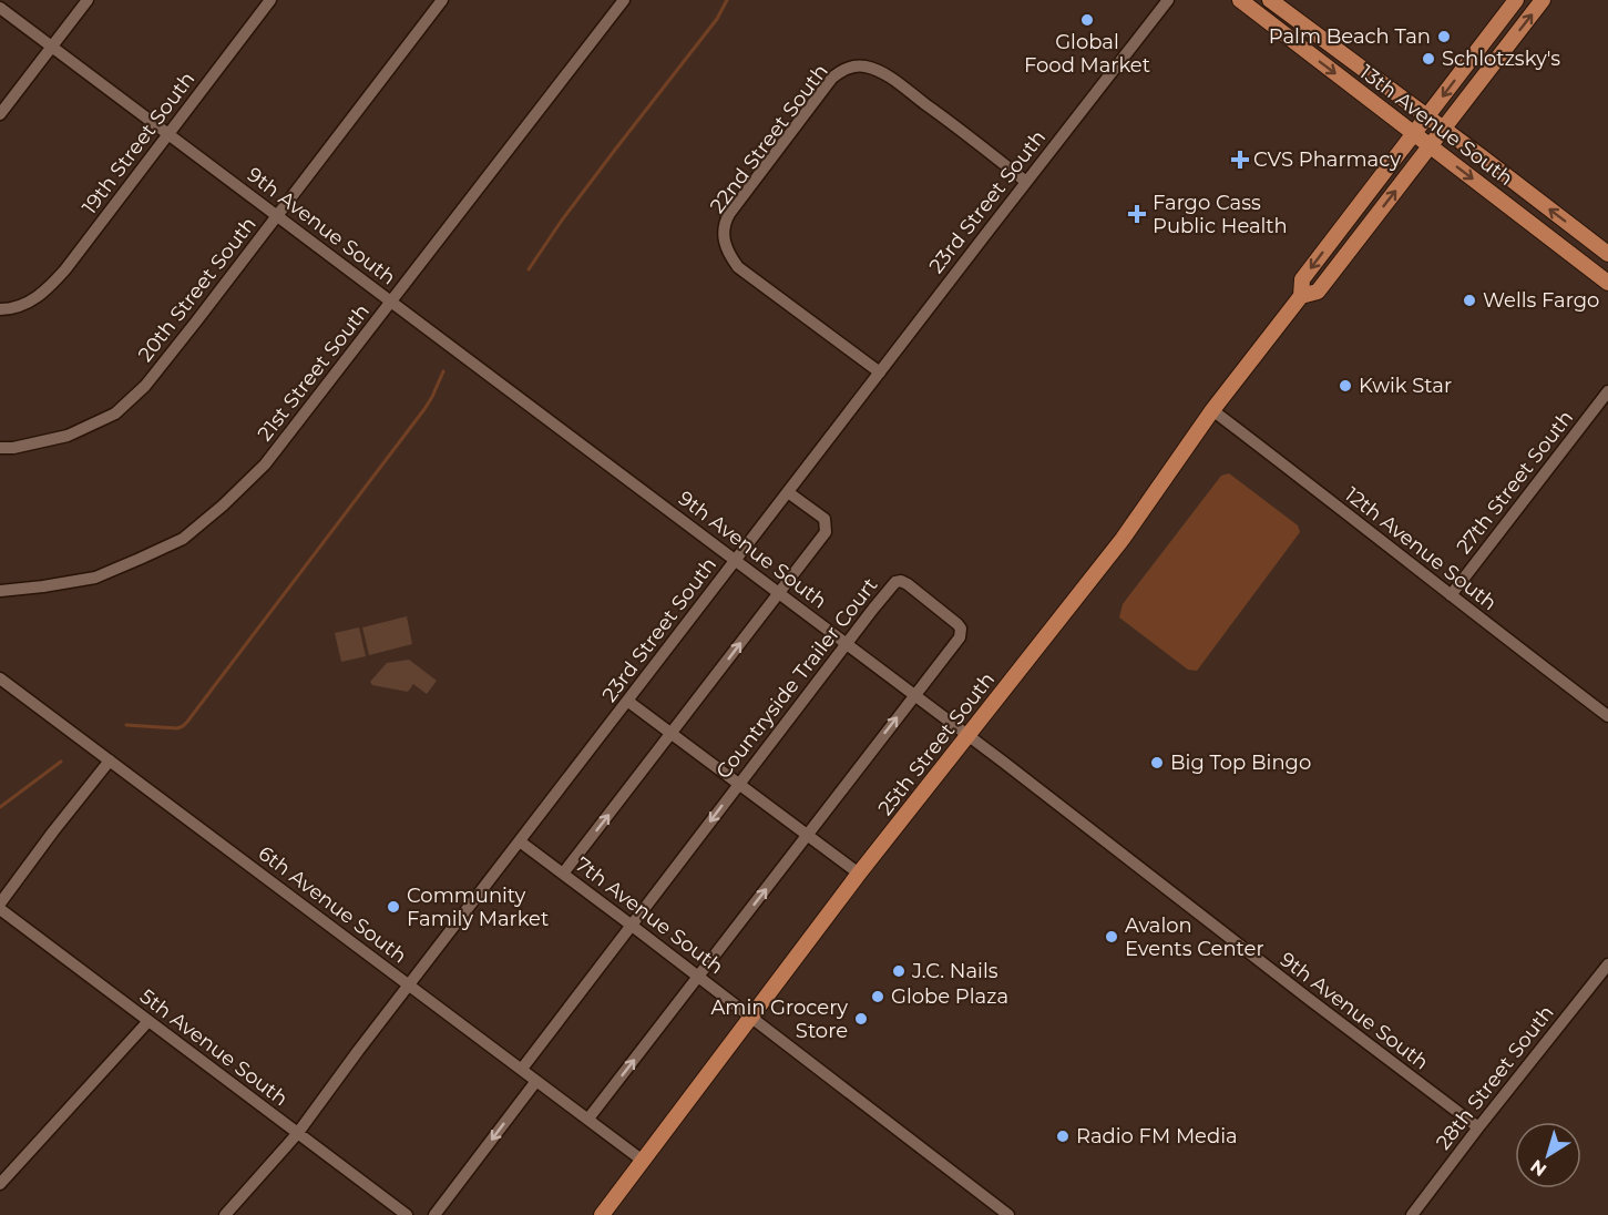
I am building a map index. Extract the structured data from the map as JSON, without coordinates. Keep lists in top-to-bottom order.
{
  "streets": {
    "main road": ["13th Avenue South", "25th Street South"],
    "street": [
      "22nd Street South",
      "19th Street South",
      "23rd Street South",
      "9th Avenue South",
      "20th Street South",
      "21st Street South",
      "27th Street South",
      "12th Avenue South",
      "Countryside Trailer Court",
      "6th Avenue South",
      "7th Avenue South",
      "5th Avenue South",
      "28th Street South"
    ]
  },
  "crossings": [
    ["13th Avenue South", "25th Street South"],
    ["22nd Street South", "23rd Street South"],
    ["19th Street South", "9th Avenue South"],
    ["23rd Street South", "9th Avenue South"],
    ["23rd Street South", "6th Avenue South"],
    ["23rd Street South", "7th Avenue South"],
    ["23rd Street South", "5th Avenue South"],
    ["9th Avenue South", "20th Street South"],
    ["9th Avenue South", "21st Street South"],
    ["9th Avenue South", "Countryside Trailer Court"],
    ["9th Avenue South", "25th Street South"],
    ["9th Avenue South", "28th Street South"],
    ["27th Street South", "12th Avenue South"],
    ["12th Avenue South", "25th Street South"],
    ["Countryside Trailer Court", "6th Avenue South"],
    ["Countryside Trailer Court", "7th Avenue South"],
    ["25th Street South", "6th Avenue South"],
    ["25th Street South", "7th Avenue South"]
  ],
  "places": {
    "other": [
      "Global Food Market",
      "Palm Beach Tan",
      "Schlotzsky's",
      "Wells Fargo",
      "Kwik Star",
      "Big Top Bingo",
      "Community Family Market",
      "Avalon Events Center",
      "J.C. Nails",
      "Globe Plaza",
      "Amin Grocery Store",
      "Radio FM Media"
    ],
    "health": ["CVS Pharmacy", "Fargo Cass Public Health"]
  },
  "north": "bottom left"
}
